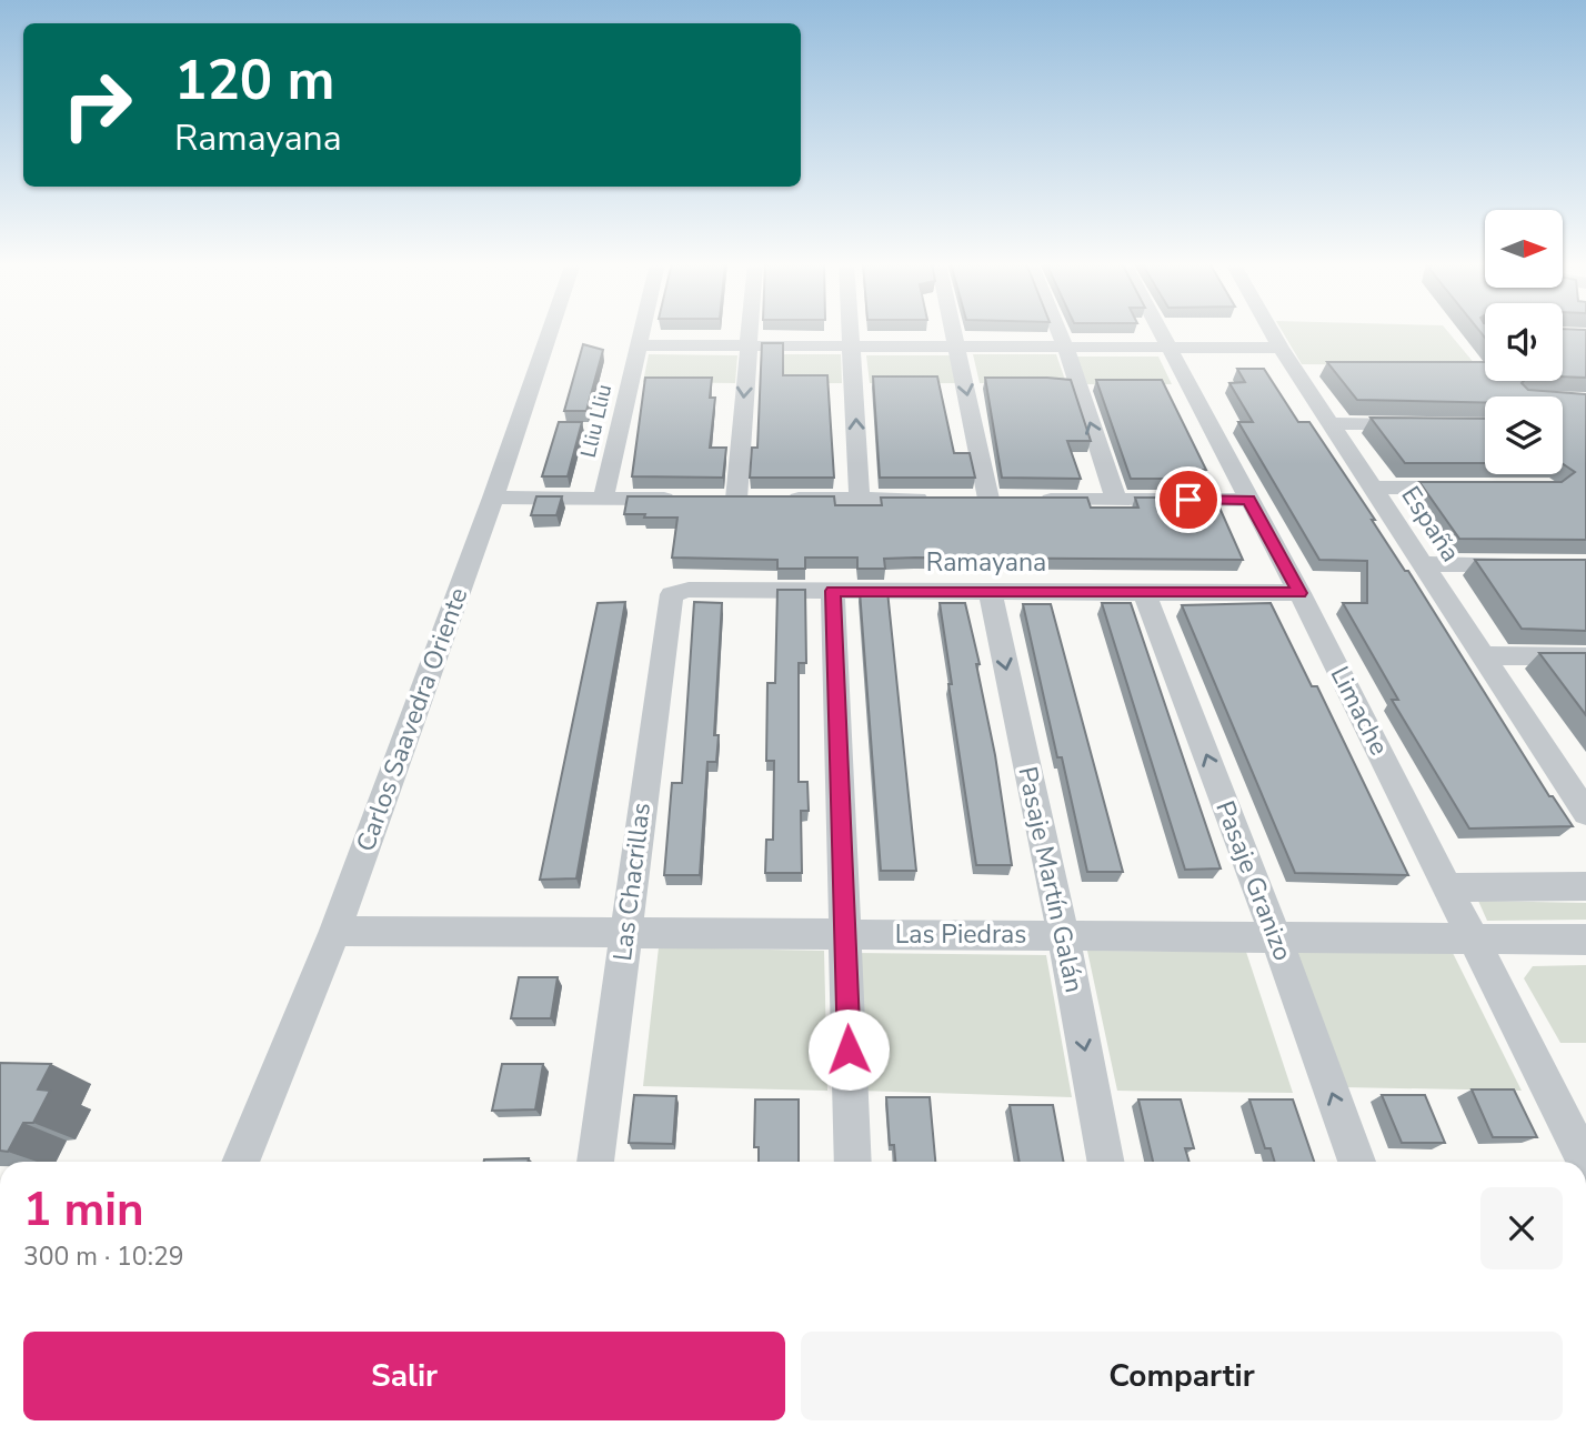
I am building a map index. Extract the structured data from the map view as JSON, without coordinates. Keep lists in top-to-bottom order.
{
  "streets": {
    "street": [
      "Lliu Lliu",
      "España",
      "Ramayana",
      "Limache",
      "Carlos Saavedra Oriente",
      "Pasaje Martín Galán",
      "Pasaje Granizo",
      "Las Chacrillas",
      "Las Piedras"
    ]
  },
  "crossings": [
    ["Ramayana", "Limache"],
    ["Ramayana", "Pasaje Martín Galán"],
    ["Ramayana", "Pasaje Granizo"],
    ["Ramayana", "Las Chacrillas"],
    ["Limache", "Las Piedras"],
    ["Carlos Saavedra Oriente", "Las Piedras"],
    ["Pasaje Martín Galán", "Las Piedras"],
    ["Pasaje Granizo", "Las Piedras"],
    ["Las Chacrillas", "Las Piedras"]
  ],
  "one_way": ["Pasaje Granizo"],
  "north": "right",
  "page": {
    "turn": ["120 m", "Ramayana"],
    "heading": ["1 min", "300 m · 10:29"],
    "buttons": ["Salir", "Compartir"]
  }
}
